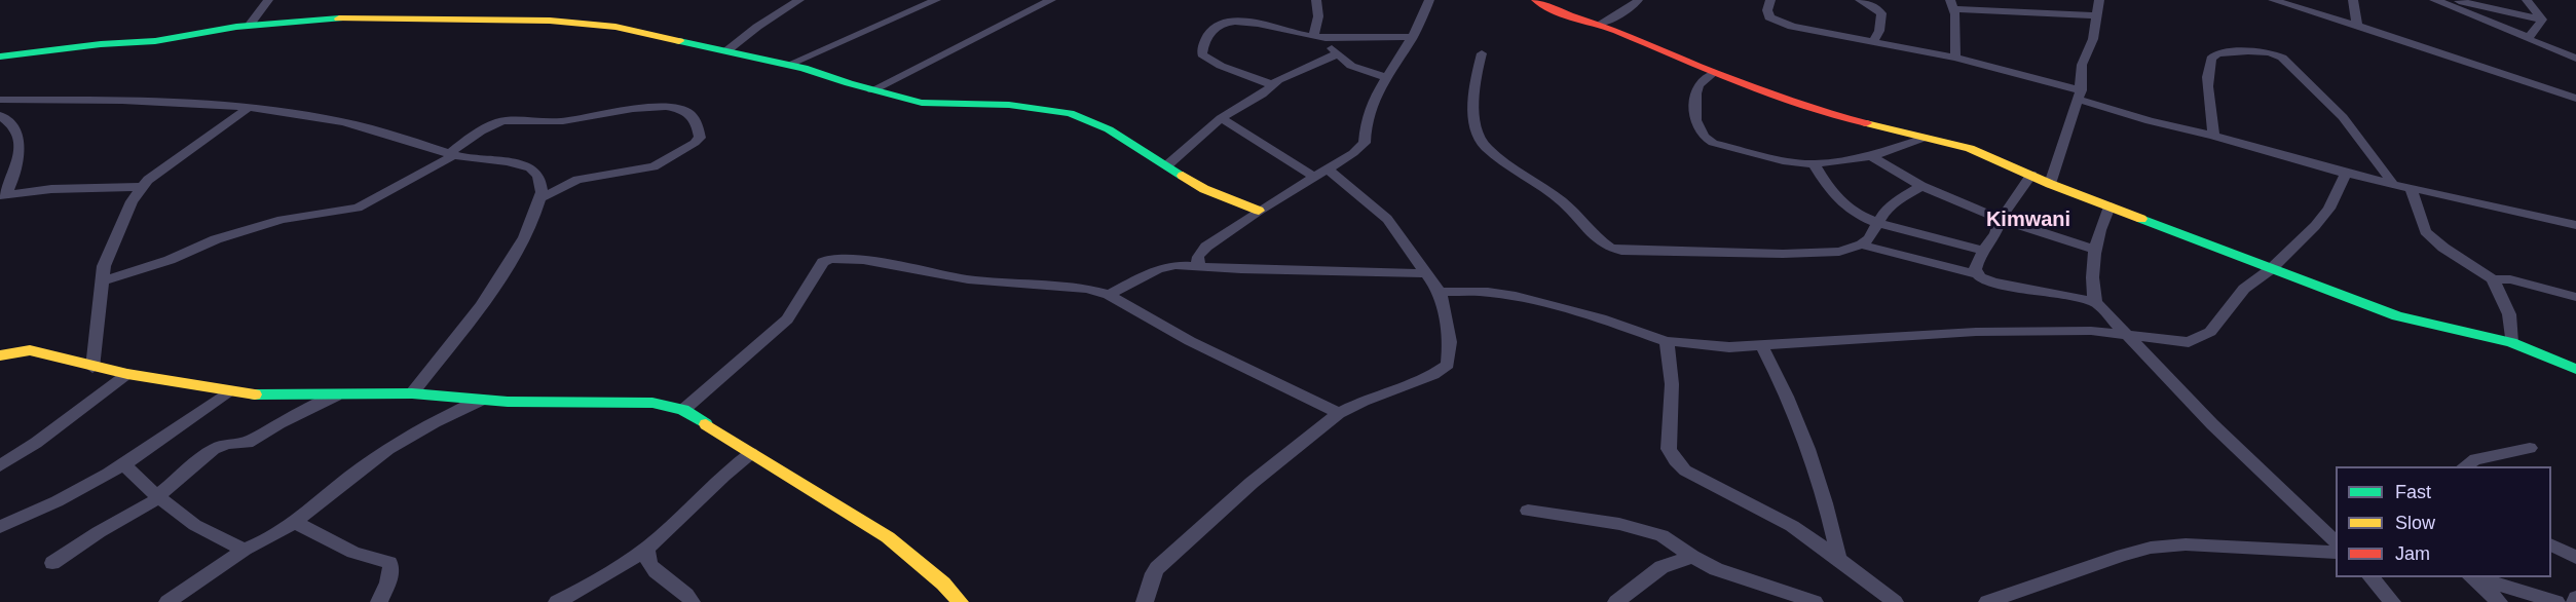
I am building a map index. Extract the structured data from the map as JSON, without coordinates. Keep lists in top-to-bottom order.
{
  "districts": ["Kimwani"],
  "legend": ["Fast", "Slow", "Jam"]
}
